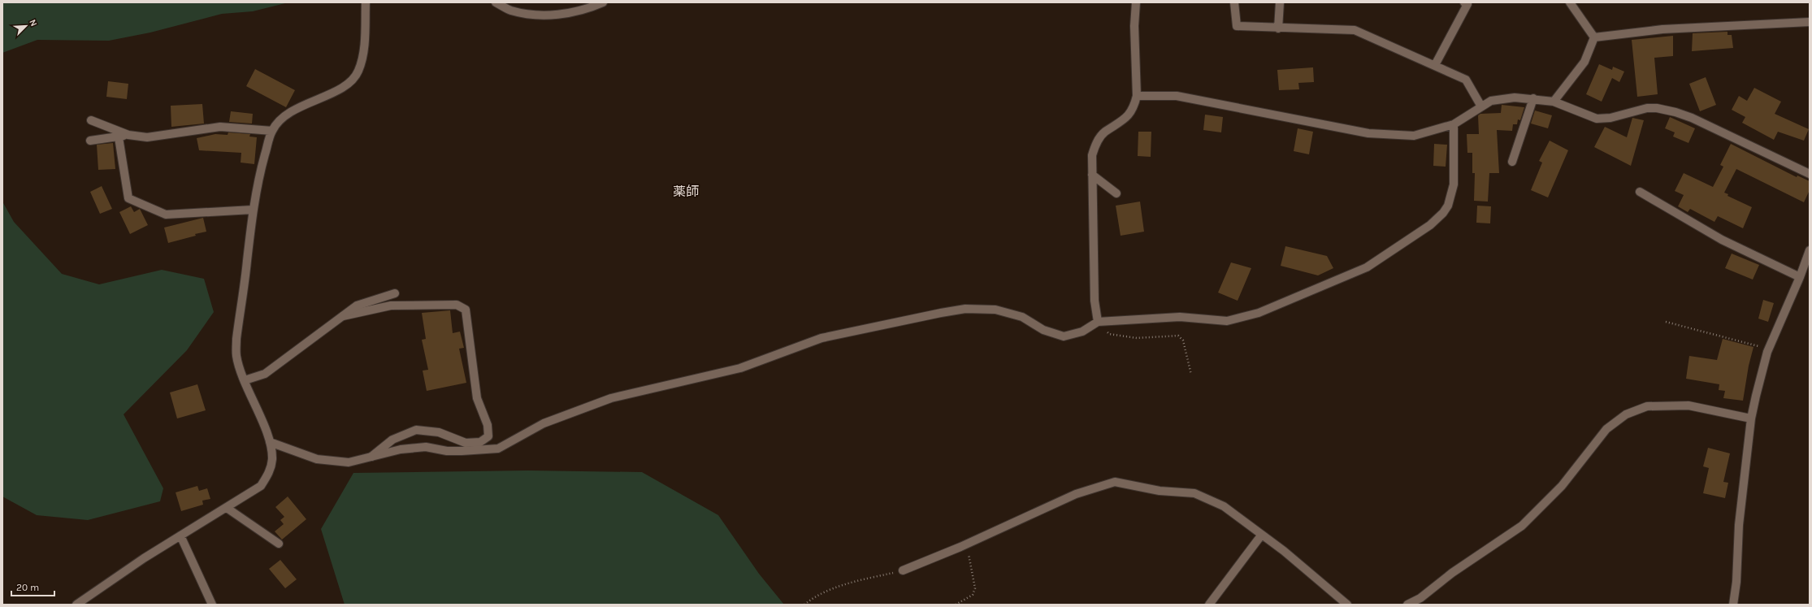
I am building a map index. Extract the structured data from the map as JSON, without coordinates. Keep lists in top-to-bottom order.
{
  "districts": ["薬師"],
  "scale_bar": "20 m",
  "north": "top right"
}
